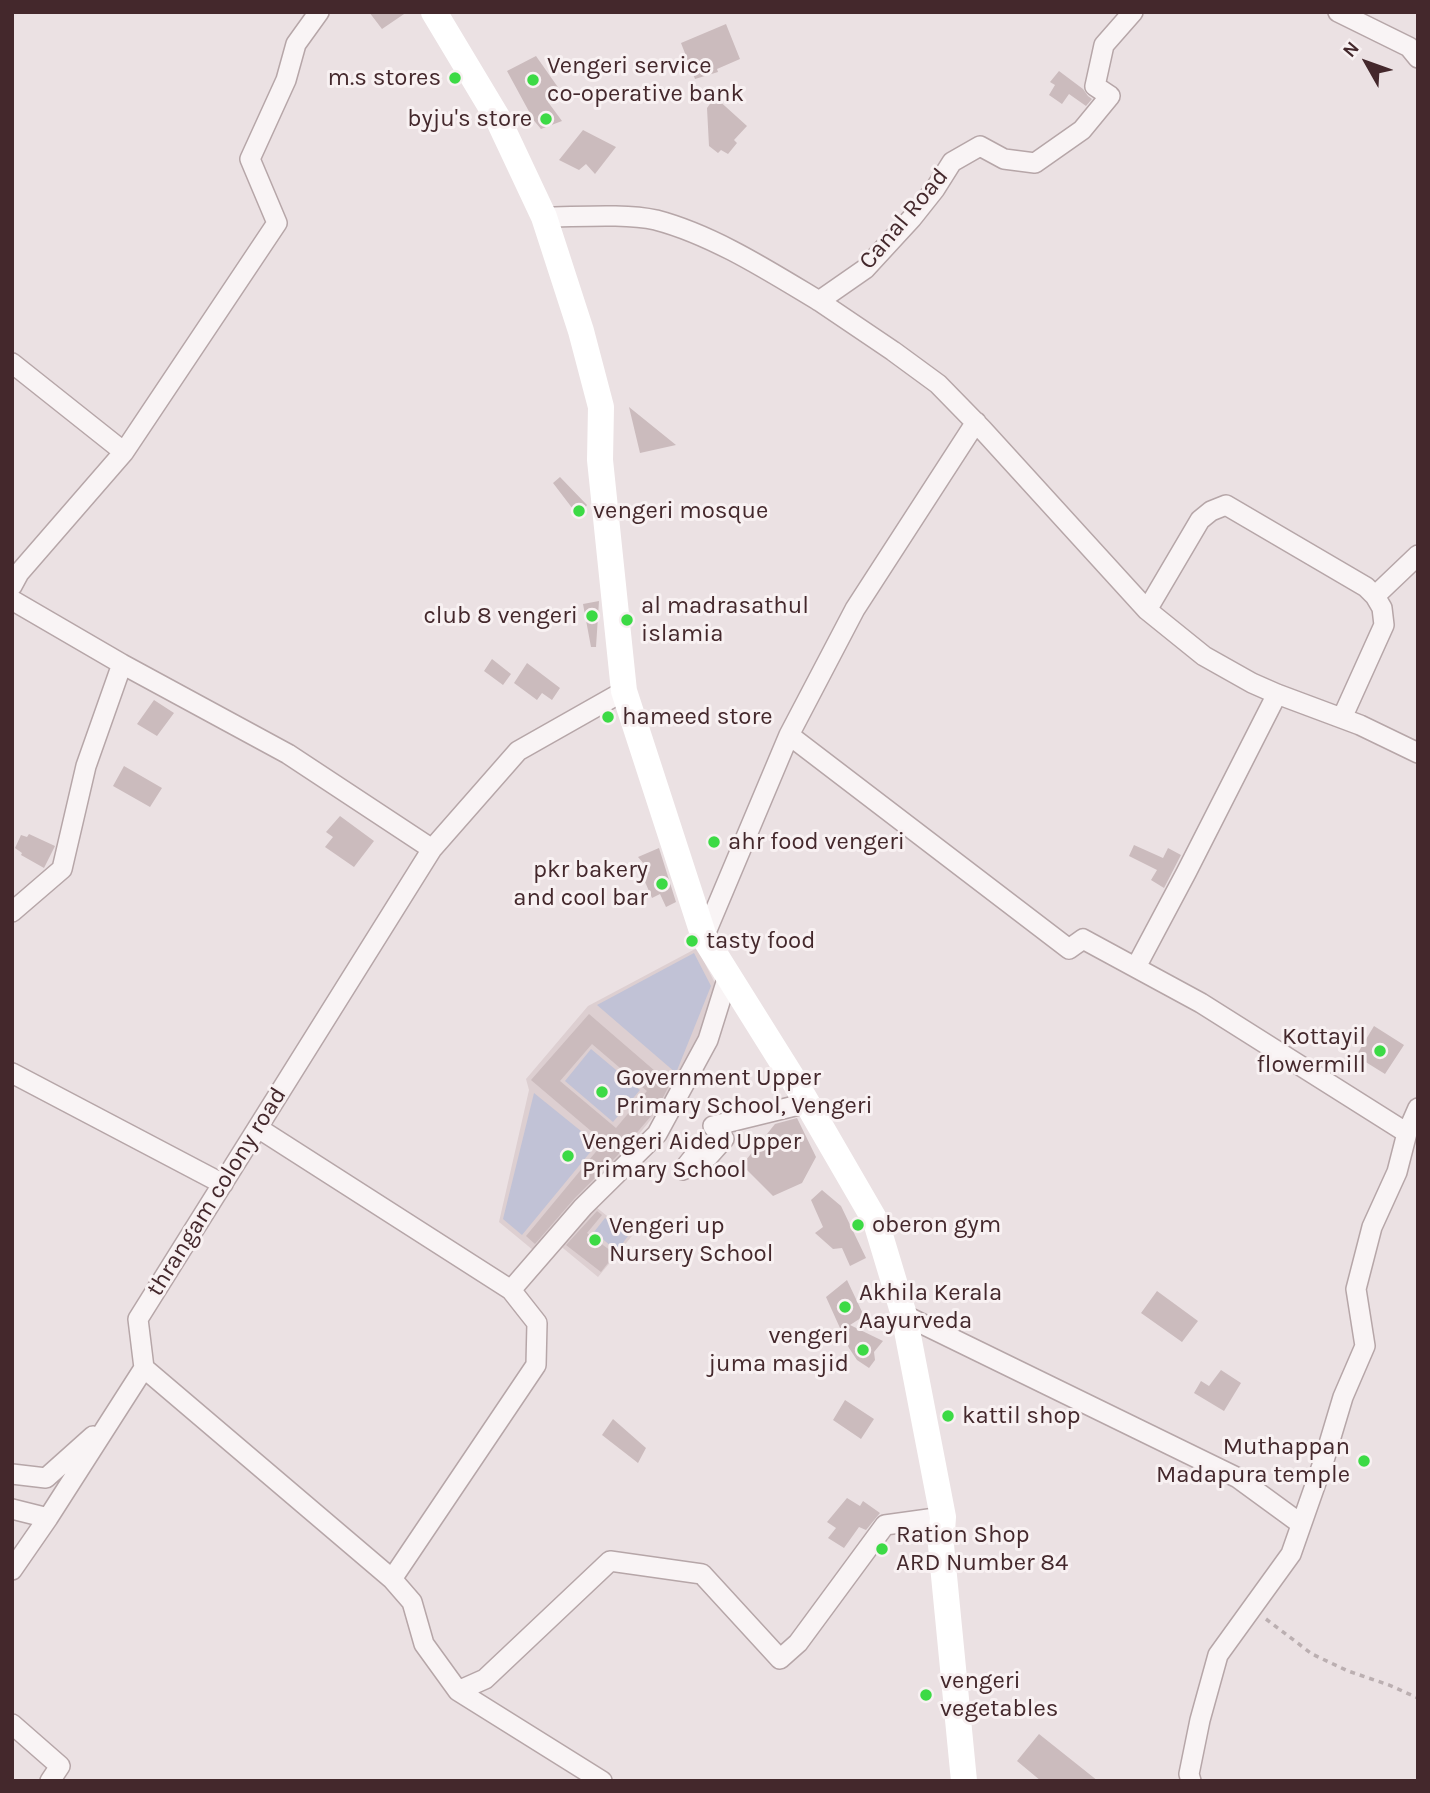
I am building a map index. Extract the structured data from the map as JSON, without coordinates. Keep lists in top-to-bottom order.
{
  "streets": {
    "street": ["Canal Road", "thrangam colony road"]
  },
  "places": [
    "m.s stores",
    "Vengeri service co-operative bank",
    "byju's store",
    "vengeri mosque",
    "club 8 vengeri",
    "al madrasathul islamia",
    "hameed store",
    "ahr food vengeri",
    "pkr bakery and cool bar",
    "tasty food",
    "Kottayil flowermill",
    "Government Upper Primary School, Vengeri",
    "Vengeri Aided Upper Primary School",
    "oberon gym",
    "Vengeri up Nursery School",
    "Akhila Kerala Aayurveda",
    "vengeri juma masjid",
    "kattil shop",
    "Muthappan Madapura temple",
    "Ration Shop ARD Number 84",
    "vengeri vegetables"
  ],
  "north": "top left"
}
